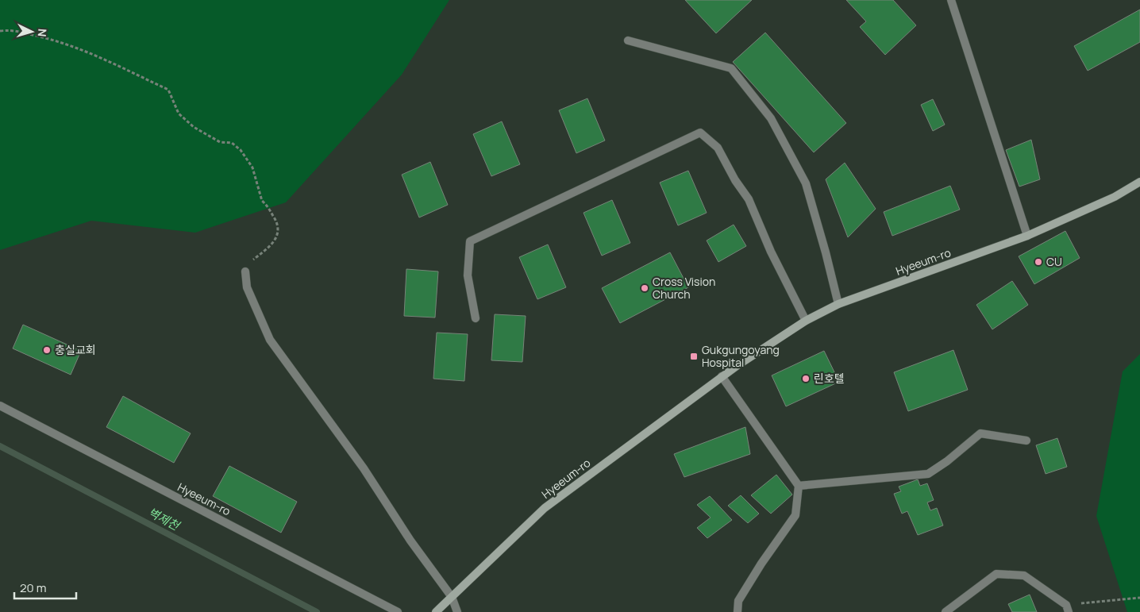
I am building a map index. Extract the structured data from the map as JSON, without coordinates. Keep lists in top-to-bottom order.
{
  "streets": {
    "main road": ["Hyeeum-ro"]
  },
  "water": ["벽제천"],
  "places": {
    "other": [
      "CU",
      "Cross Vision Church",
      "충실교회",
      "린호텔"
    ],
    "transit": ["Gukgungoyang Hospital"]
  },
  "scale_bar": "20 m",
  "north": "right"
}
